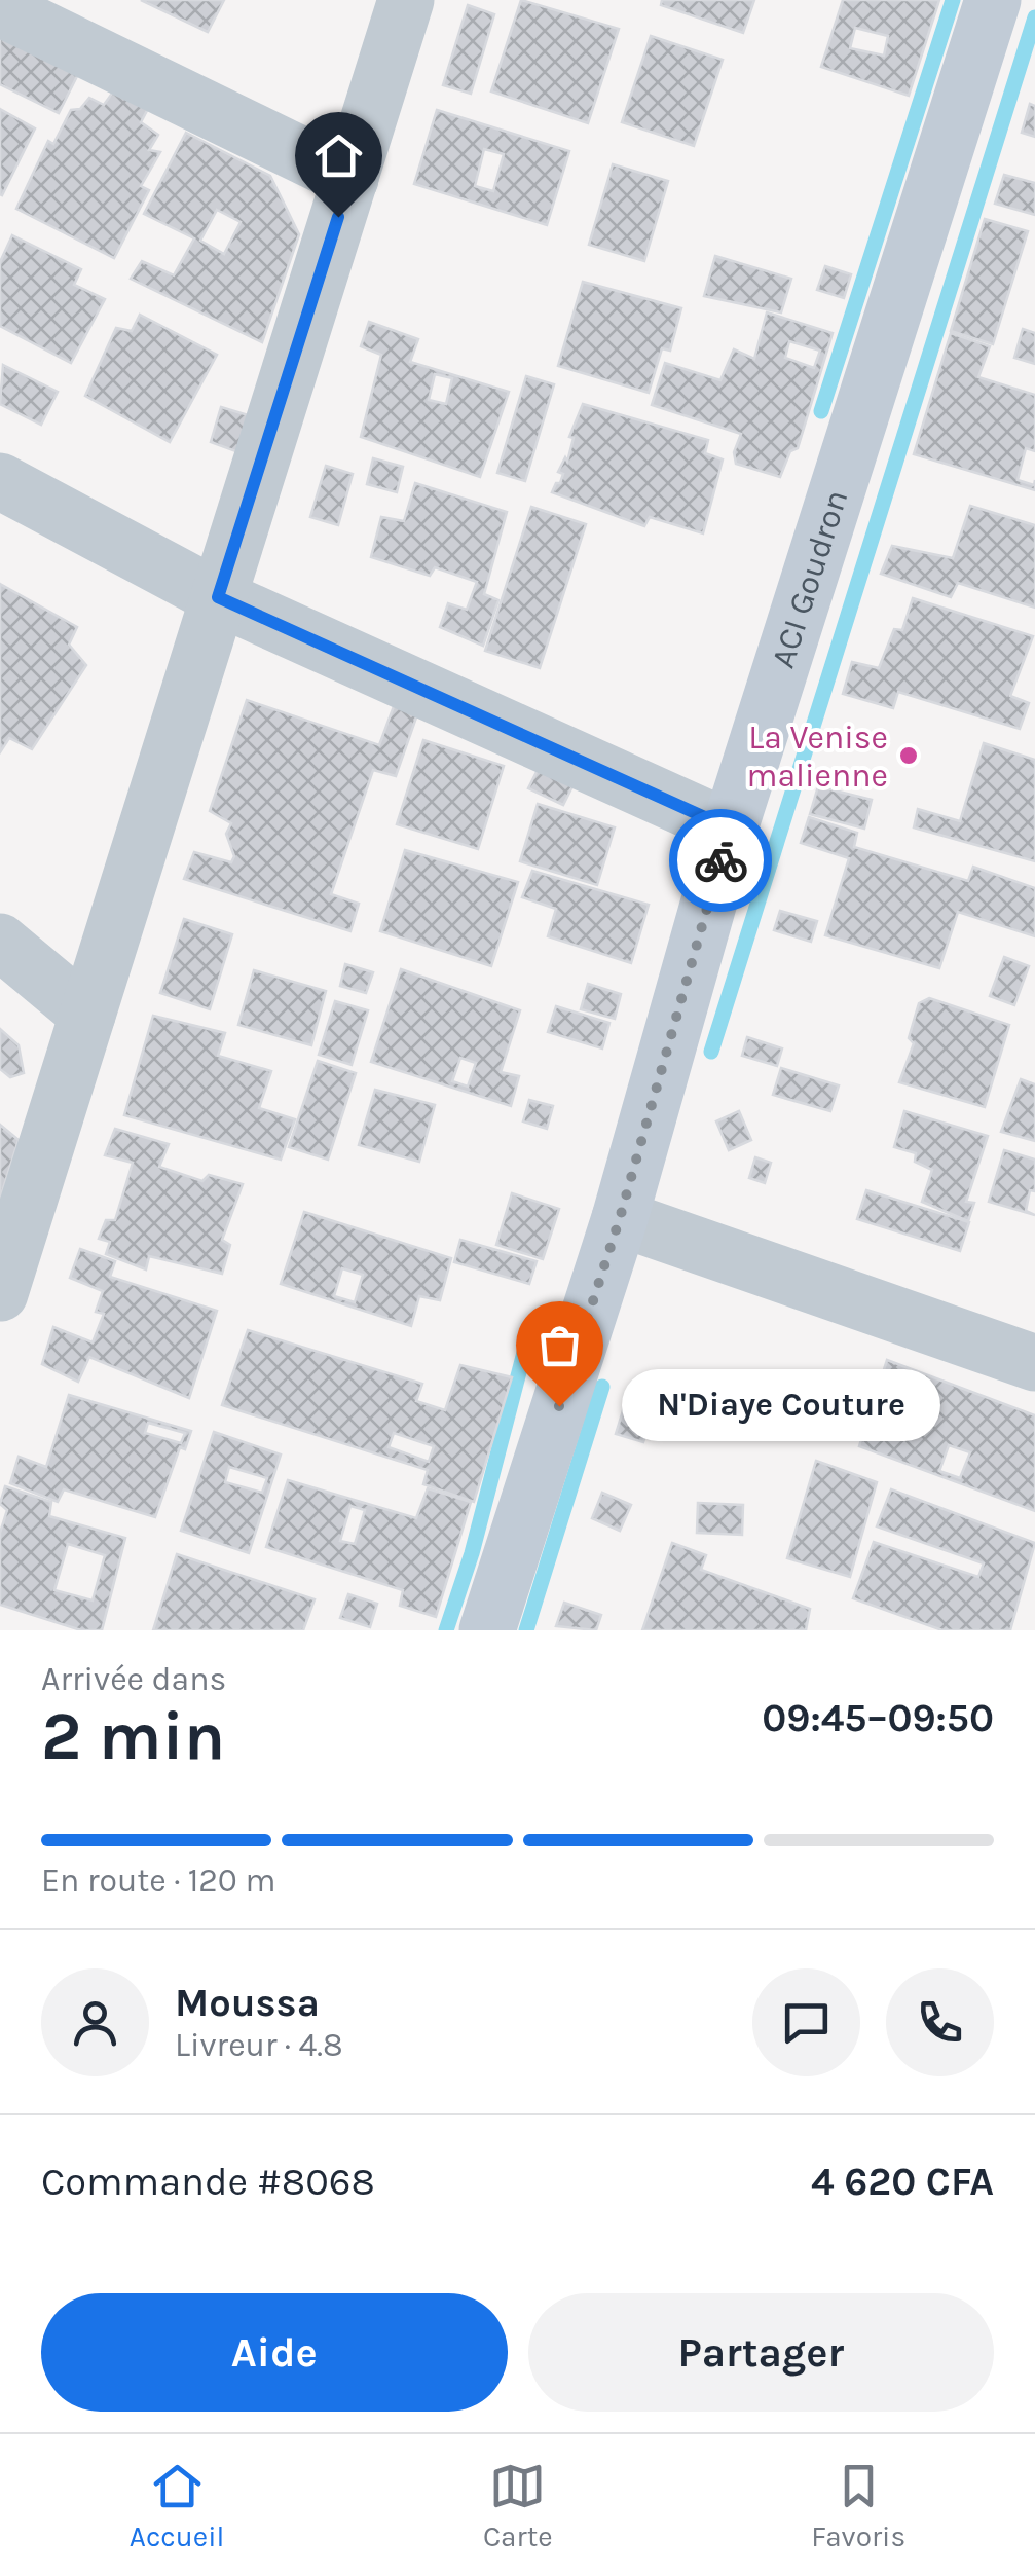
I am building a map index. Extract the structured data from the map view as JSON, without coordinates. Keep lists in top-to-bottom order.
{
  "streets": {
    "street": ["ACI Goudron"]
  },
  "places": ["La Venise malienne", "N'Diaye Couture"],
  "page": {
    "bubble": "N'Diaye Couture",
    "heading": ["2 min", "Arrivée dans", "09:45–09:50"],
    "panel": [
      "Moussa",
      "Livreur · 4.8",
      "Commande #8068",
      "4 620 CFA"
    ],
    "bar": "En route · 120 m",
    "buttons": ["Aide", "Partager"],
    "tabs": ["Accueil", "Carte", "Favoris"]
  }
}
